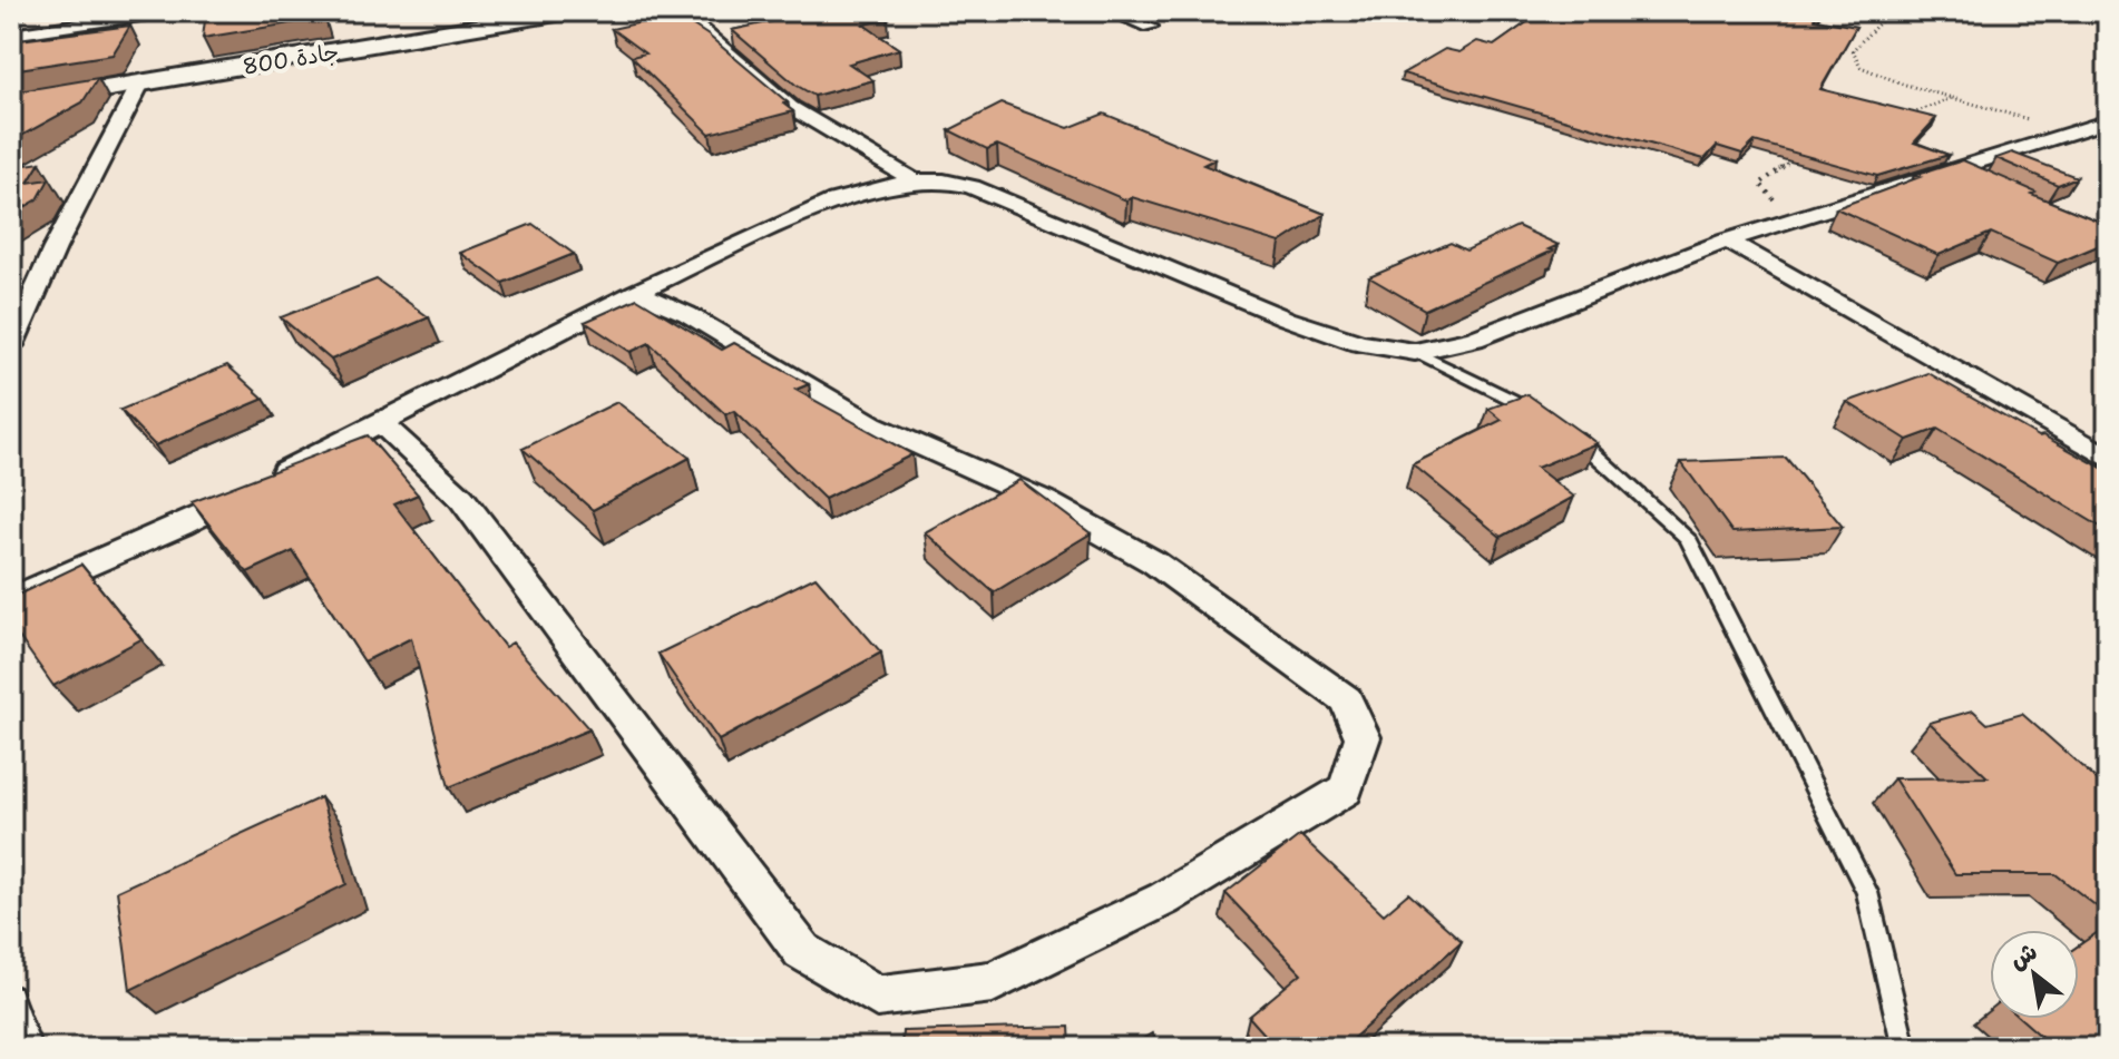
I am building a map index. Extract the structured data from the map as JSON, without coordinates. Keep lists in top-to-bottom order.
{
  "streets": {
    "main road": ["جادة 800"]
  },
  "north": "top left"
}
